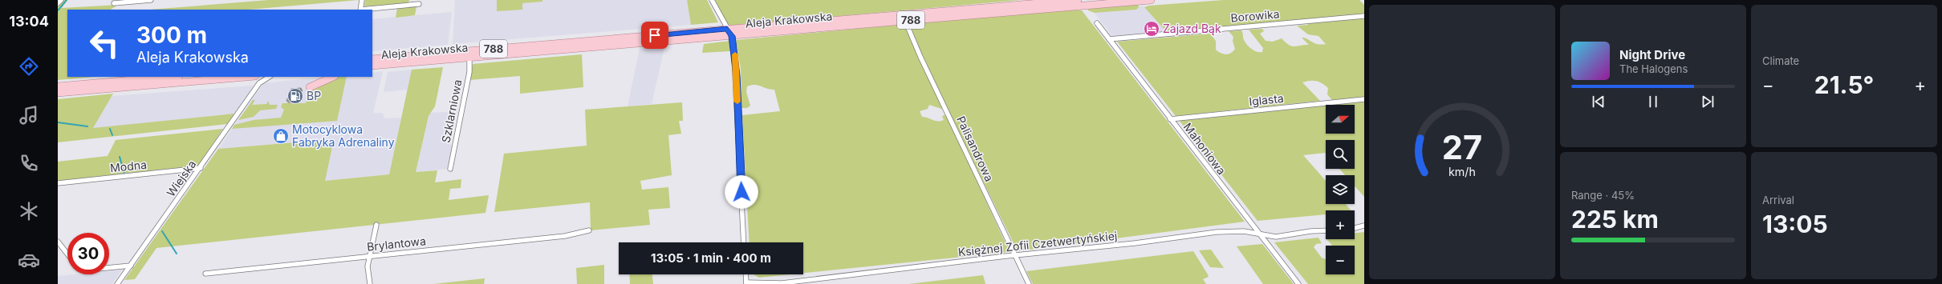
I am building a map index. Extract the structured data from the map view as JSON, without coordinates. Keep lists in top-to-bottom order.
{
  "streets": {
    "main road": ["Aleja Krakowska", "788"],
    "street": [
      "Borowika",
      "Iglasta",
      "Szklarniowa",
      "Palisandrowa",
      "Mahoniowa",
      "Modna",
      "Wiejska",
      "Brylantowa",
      "Księżnej Zofii Czetwertyńskiej"
    ]
  },
  "crossings": [
    ["Borowika", "Mahoniowa"],
    ["Aleja Krakowska", "Szklarniowa"],
    ["Aleja Krakowska", "Palisandrowa"],
    ["Iglasta", "Mahoniowa"],
    ["Palisandrowa", "Księżnej Zofii Czetwertyńskiej"],
    ["Mahoniowa", "Księżnej Zofii Czetwertyńskiej"],
    ["Modna", "Wiejska"]
  ],
  "places": {
    "hotel": ["Zajazd Bąk"],
    "fuel station": ["BP"],
    "shop": ["Motocyklowa Fabryka Adrenaliny"]
  },
  "north": "right",
  "page": {
    "tabs": "13:04",
    "tile": [
      "Climate",
      ["Range · 45%", "225 km"],
      ["Arrival", "13:05"]
    ],
    "turn": ["300 m", "Aleja Krakowska"],
    "song": ["Night Drive", "The Halogens"],
    "heat": ["−", "21.5°", "+"],
    "map_buttons": ["+", "−"],
    "limit": "30",
    "trip": "13:05 · 1 min · 400 m",
    "gauge": ["27", "km/h"]
  }
}
